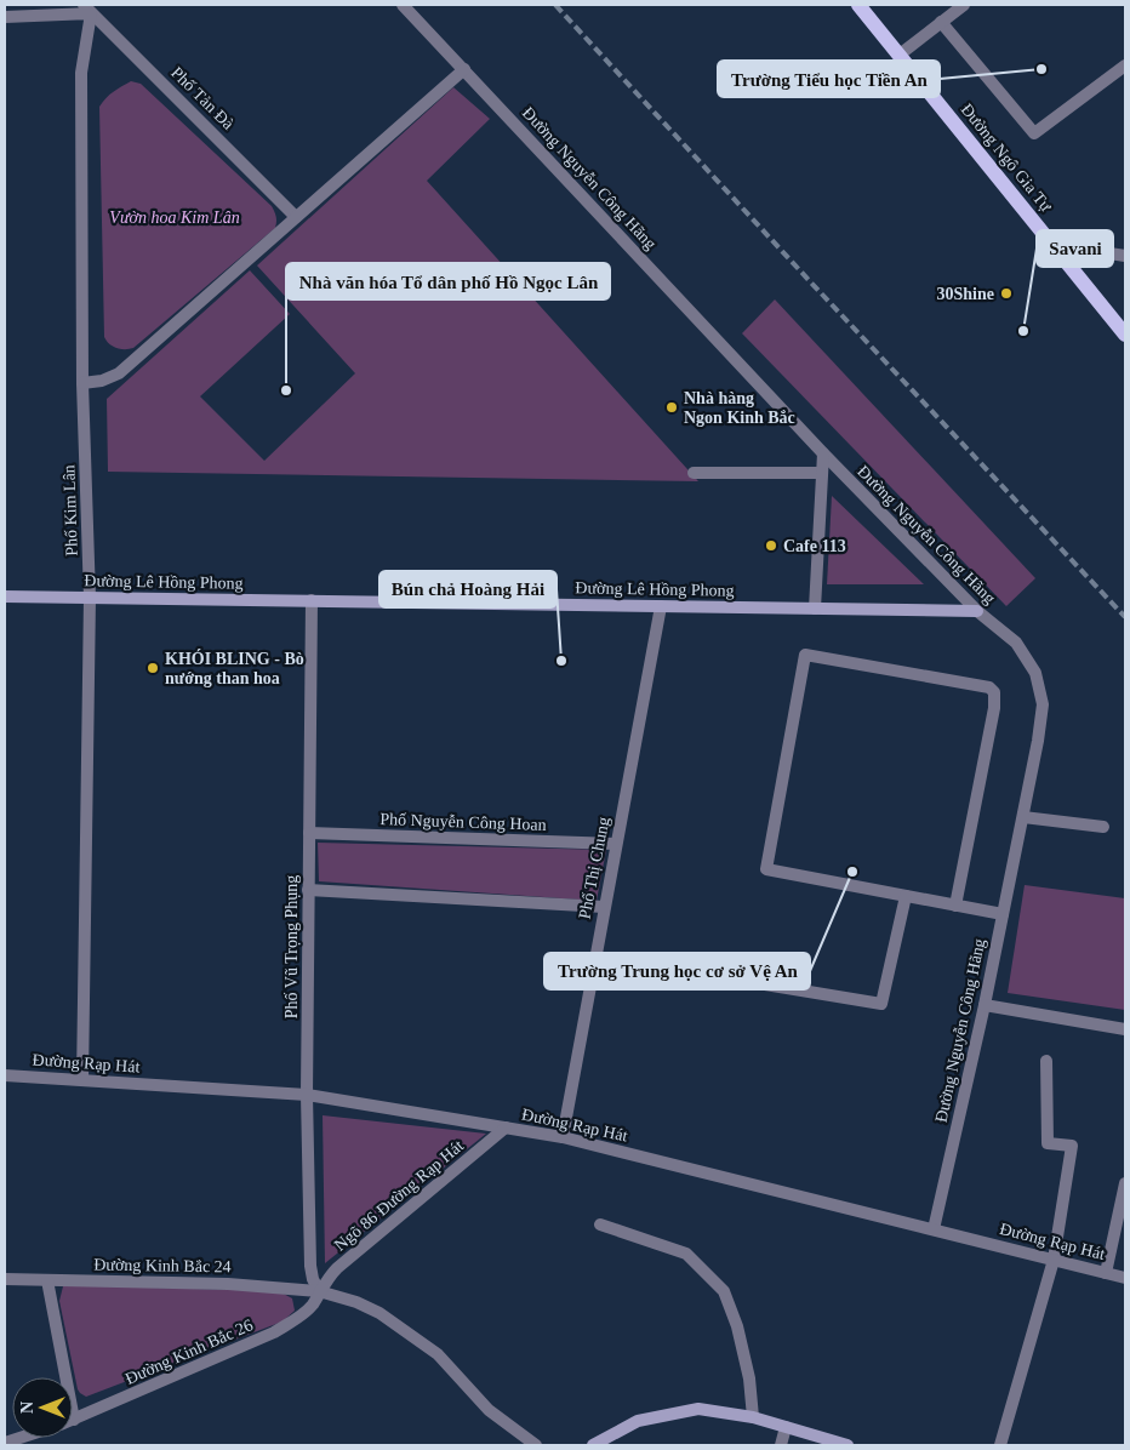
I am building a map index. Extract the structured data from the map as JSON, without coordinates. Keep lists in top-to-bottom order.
{
  "streets": {
    "main road": ["Đường Ngô Gia Tự"],
    "street": [
      "Phố Tản Đà",
      "Đường Nguyễn Công Hãng",
      "Phố Kim Lân",
      "Đường Lê Hồng Phong",
      "Phố Nguyễn Công Hoan",
      "Phố Thị Chung",
      "Phố Vũ Trọng Phụng",
      "Đường Rạp Hát",
      "Ngõ 86 Đường Rạp Hát",
      "Đường Kinh Bắc 24",
      "Đường Kinh Bắc 26"
    ]
  },
  "crossings": [
    ["Phố Tản Đà", "Phố Kim Lân"],
    ["Đường Nguyễn Công Hãng", "Đường Lê Hồng Phong"],
    ["Đường Nguyễn Công Hãng", "Đường Rạp Hát"],
    ["Phố Kim Lân", "Đường Lê Hồng Phong"],
    ["Phố Kim Lân", "Đường Rạp Hát"],
    ["Đường Lê Hồng Phong", "Phố Thị Chung"],
    ["Đường Lê Hồng Phong", "Phố Vũ Trọng Phụng"],
    ["Phố Nguyễn Công Hoan", "Phố Thị Chung"],
    ["Phố Nguyễn Công Hoan", "Phố Vũ Trọng Phụng"],
    ["Phố Thị Chung", "Đường Rạp Hát"],
    ["Phố Vũ Trọng Phụng", "Đường Rạp Hát"],
    ["Phố Vũ Trọng Phụng", "Ngõ 86 Đường Rạp Hát"],
    ["Phố Vũ Trọng Phụng", "Đường Kinh Bắc 24"],
    ["Phố Vũ Trọng Phụng", "Đường Kinh Bắc 26"],
    ["Đường Rạp Hát", "Ngõ 86 Đường Rạp Hát"],
    ["Ngõ 86 Đường Rạp Hát", "Đường Kinh Bắc 24"],
    ["Ngõ 86 Đường Rạp Hát", "Đường Kinh Bắc 26"],
    ["Đường Kinh Bắc 24", "Đường Kinh Bắc 26"]
  ],
  "parks": ["Vườn hoa Kim Lân"],
  "places": [
    "Trường Tiểu học Tiền An",
    "30Shine",
    "Savani",
    "Nhà văn hóa Tổ dân phố Hồ Ngọc Lân",
    "Nhà hàng Ngon Kinh Bắc",
    "Cafe 113",
    "Bún chả Hoàng Hải",
    "KHÓI BLING - Bò nướng than hoa",
    "Trường Trung học cơ sở Vệ An"
  ],
  "north": "left"
}
